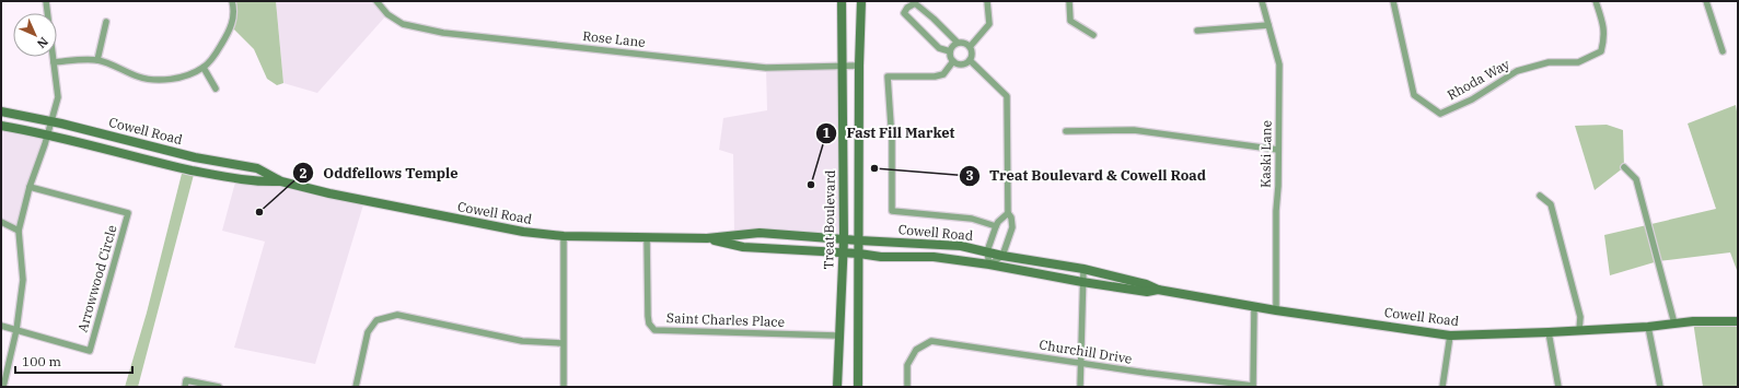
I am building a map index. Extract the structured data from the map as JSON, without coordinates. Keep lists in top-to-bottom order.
{
  "streets": {
    "street": [
      "Rose Lane",
      "Rhoda Way",
      "Cowell Road",
      "Kaski Lane",
      "Treat Boulevard",
      "Arrowwood Circle",
      "Saint Charles Place",
      "Churchill Drive"
    ]
  },
  "crossings": [
    ["Rose Lane", "Treat Boulevard"],
    ["Cowell Road", "Kaski Lane"],
    ["Cowell Road", "Treat Boulevard"],
    ["Cowell Road", "Saint Charles Place"],
    ["Treat Boulevard", "Saint Charles Place"]
  ],
  "places": ["Treat Boulevard & Cowell Road", "Fast Fill Market", "Oddfellows Temple"],
  "scale_bar": "100 m",
  "north": "bottom right"
}
